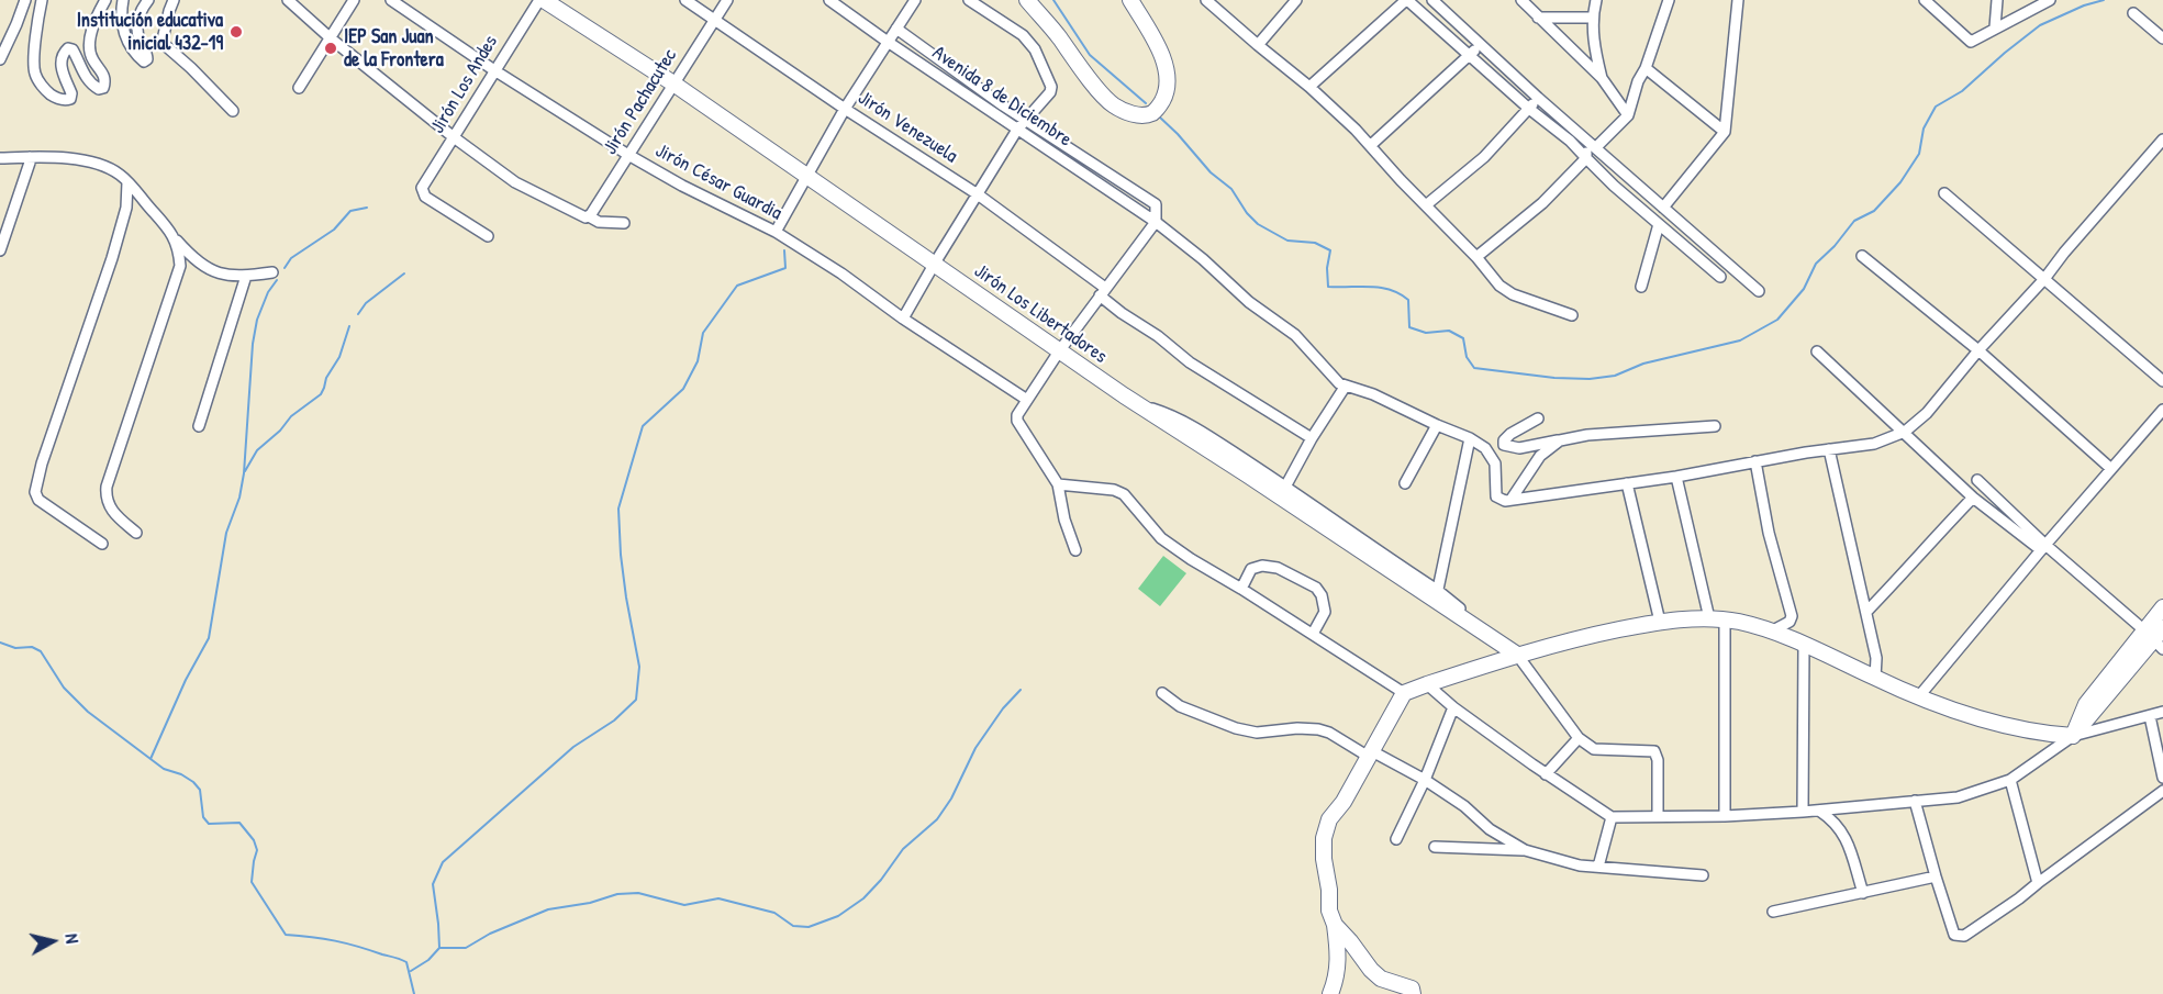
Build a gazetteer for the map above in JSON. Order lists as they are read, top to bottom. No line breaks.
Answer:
{"streets":{"street":["Jirón Los Andes","Avenida 8 de Diciembre","Jirón Pachacutec","Jirón Venezuela","Jirón César Guardia","Jirón Los Libertadores"]},"crossings":[["Jirón Los Andes","Jirón César Guardia"],["Jirón Los Andes","Jirón Los Libertadores"],["Jirón Pachacutec","Jirón Venezuela"],["Jirón Pachacutec","Jirón César Guardia"],["Jirón Pachacutec","Jirón Los Libertadores"]],"places":["Institución educativa inicial 432-19","IEP San Juan de la Frontera"],"north":"right"}
